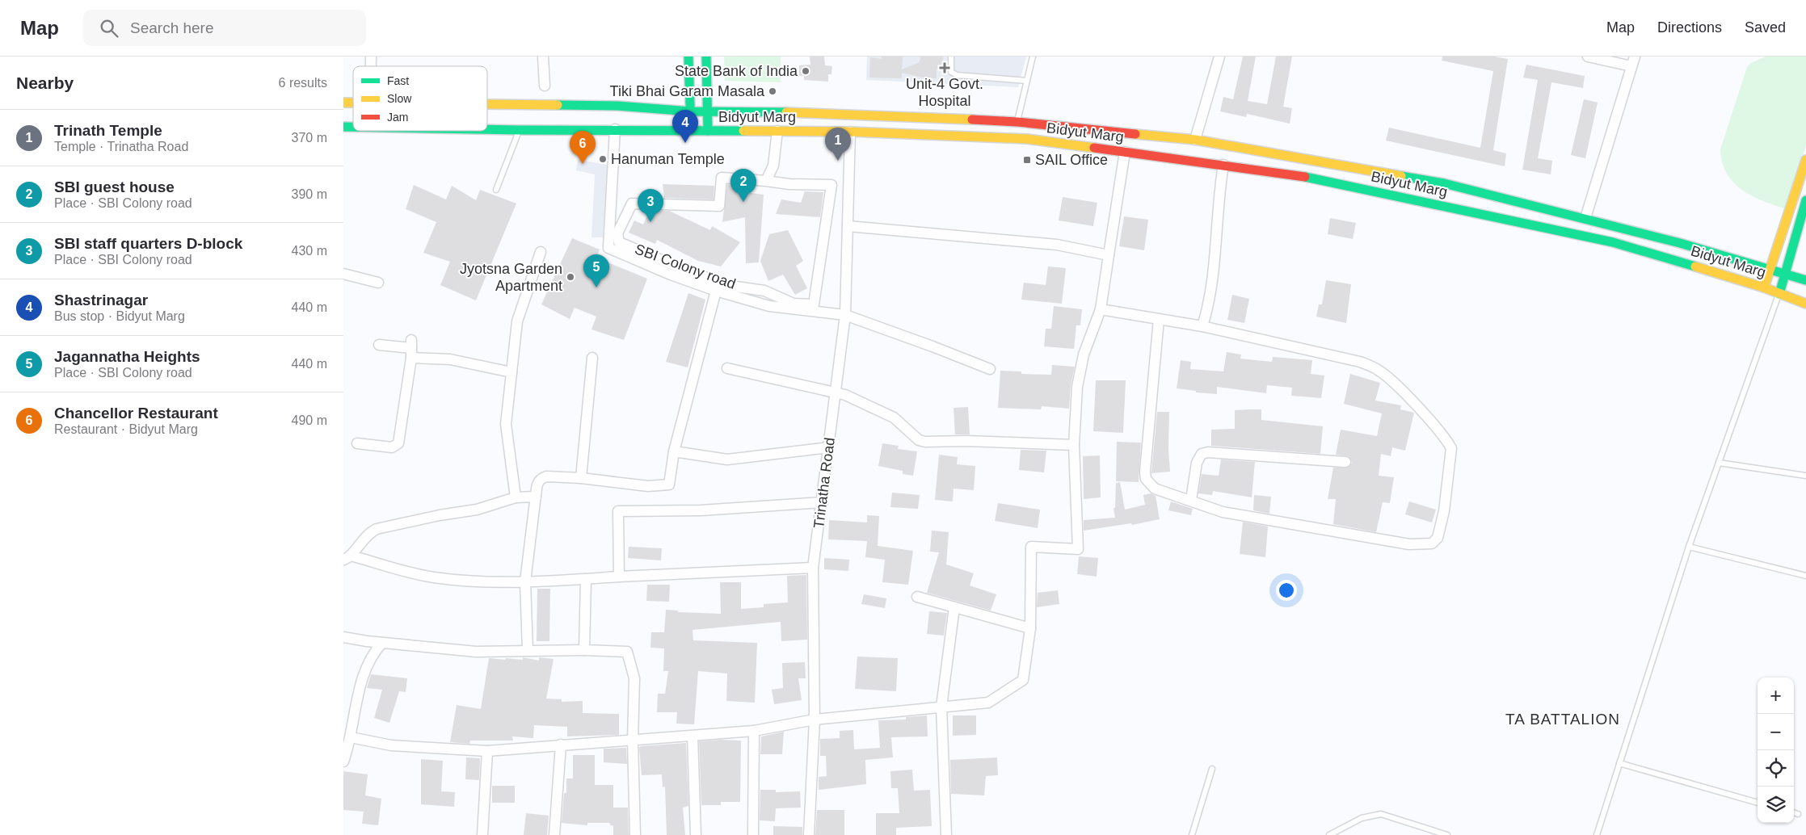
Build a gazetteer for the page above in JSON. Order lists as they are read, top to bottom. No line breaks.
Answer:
{"streets":{"main road":["Bidyut Marg"],"street":["SBI Colony road","Trinatha Road"]},"crossings":[["Bidyut Marg","Trinatha Road"]],"districts":["TA BATTALION"],"places":{"health":["Unit-4 Govt. Hospital"],"other":["State Bank of India","Tiki Bhai Garam Masala","Hanuman Temple","Jyotsna Garden Apartment"],"transit":["SAIL Office"]},"legend":["Fast","Slow","Jam"],"page":{"header":"Map","search":"Search here","nav":["Map","Directions","Saved"],"heading":["Nearby","6 results"],"list":[{"mark":"1","name":"Trinath Temple","note":"Temple · Trinatha Road","value":"370 m"},{"mark":"2","name":"SBI guest house","note":"Place · SBI Colony road","value":"390 m"},{"mark":"3","name":"SBI staff quarters D-block","note":"Place · SBI Colony road","value":"430 m"},{"mark":"4","name":"Shastrinagar","note":"Bus stop · Bidyut Marg","value":"440 m"},{"mark":"5","name":"Jagannatha Heights","note":"Place · SBI Colony road","value":"440 m"},{"mark":"6","name":"Chancellor Restaurant","note":"Restaurant · Bidyut Marg","value":"490 m"}],"pins":["4","1","6","2","3","5"],"map_buttons":["+","−"]}}
